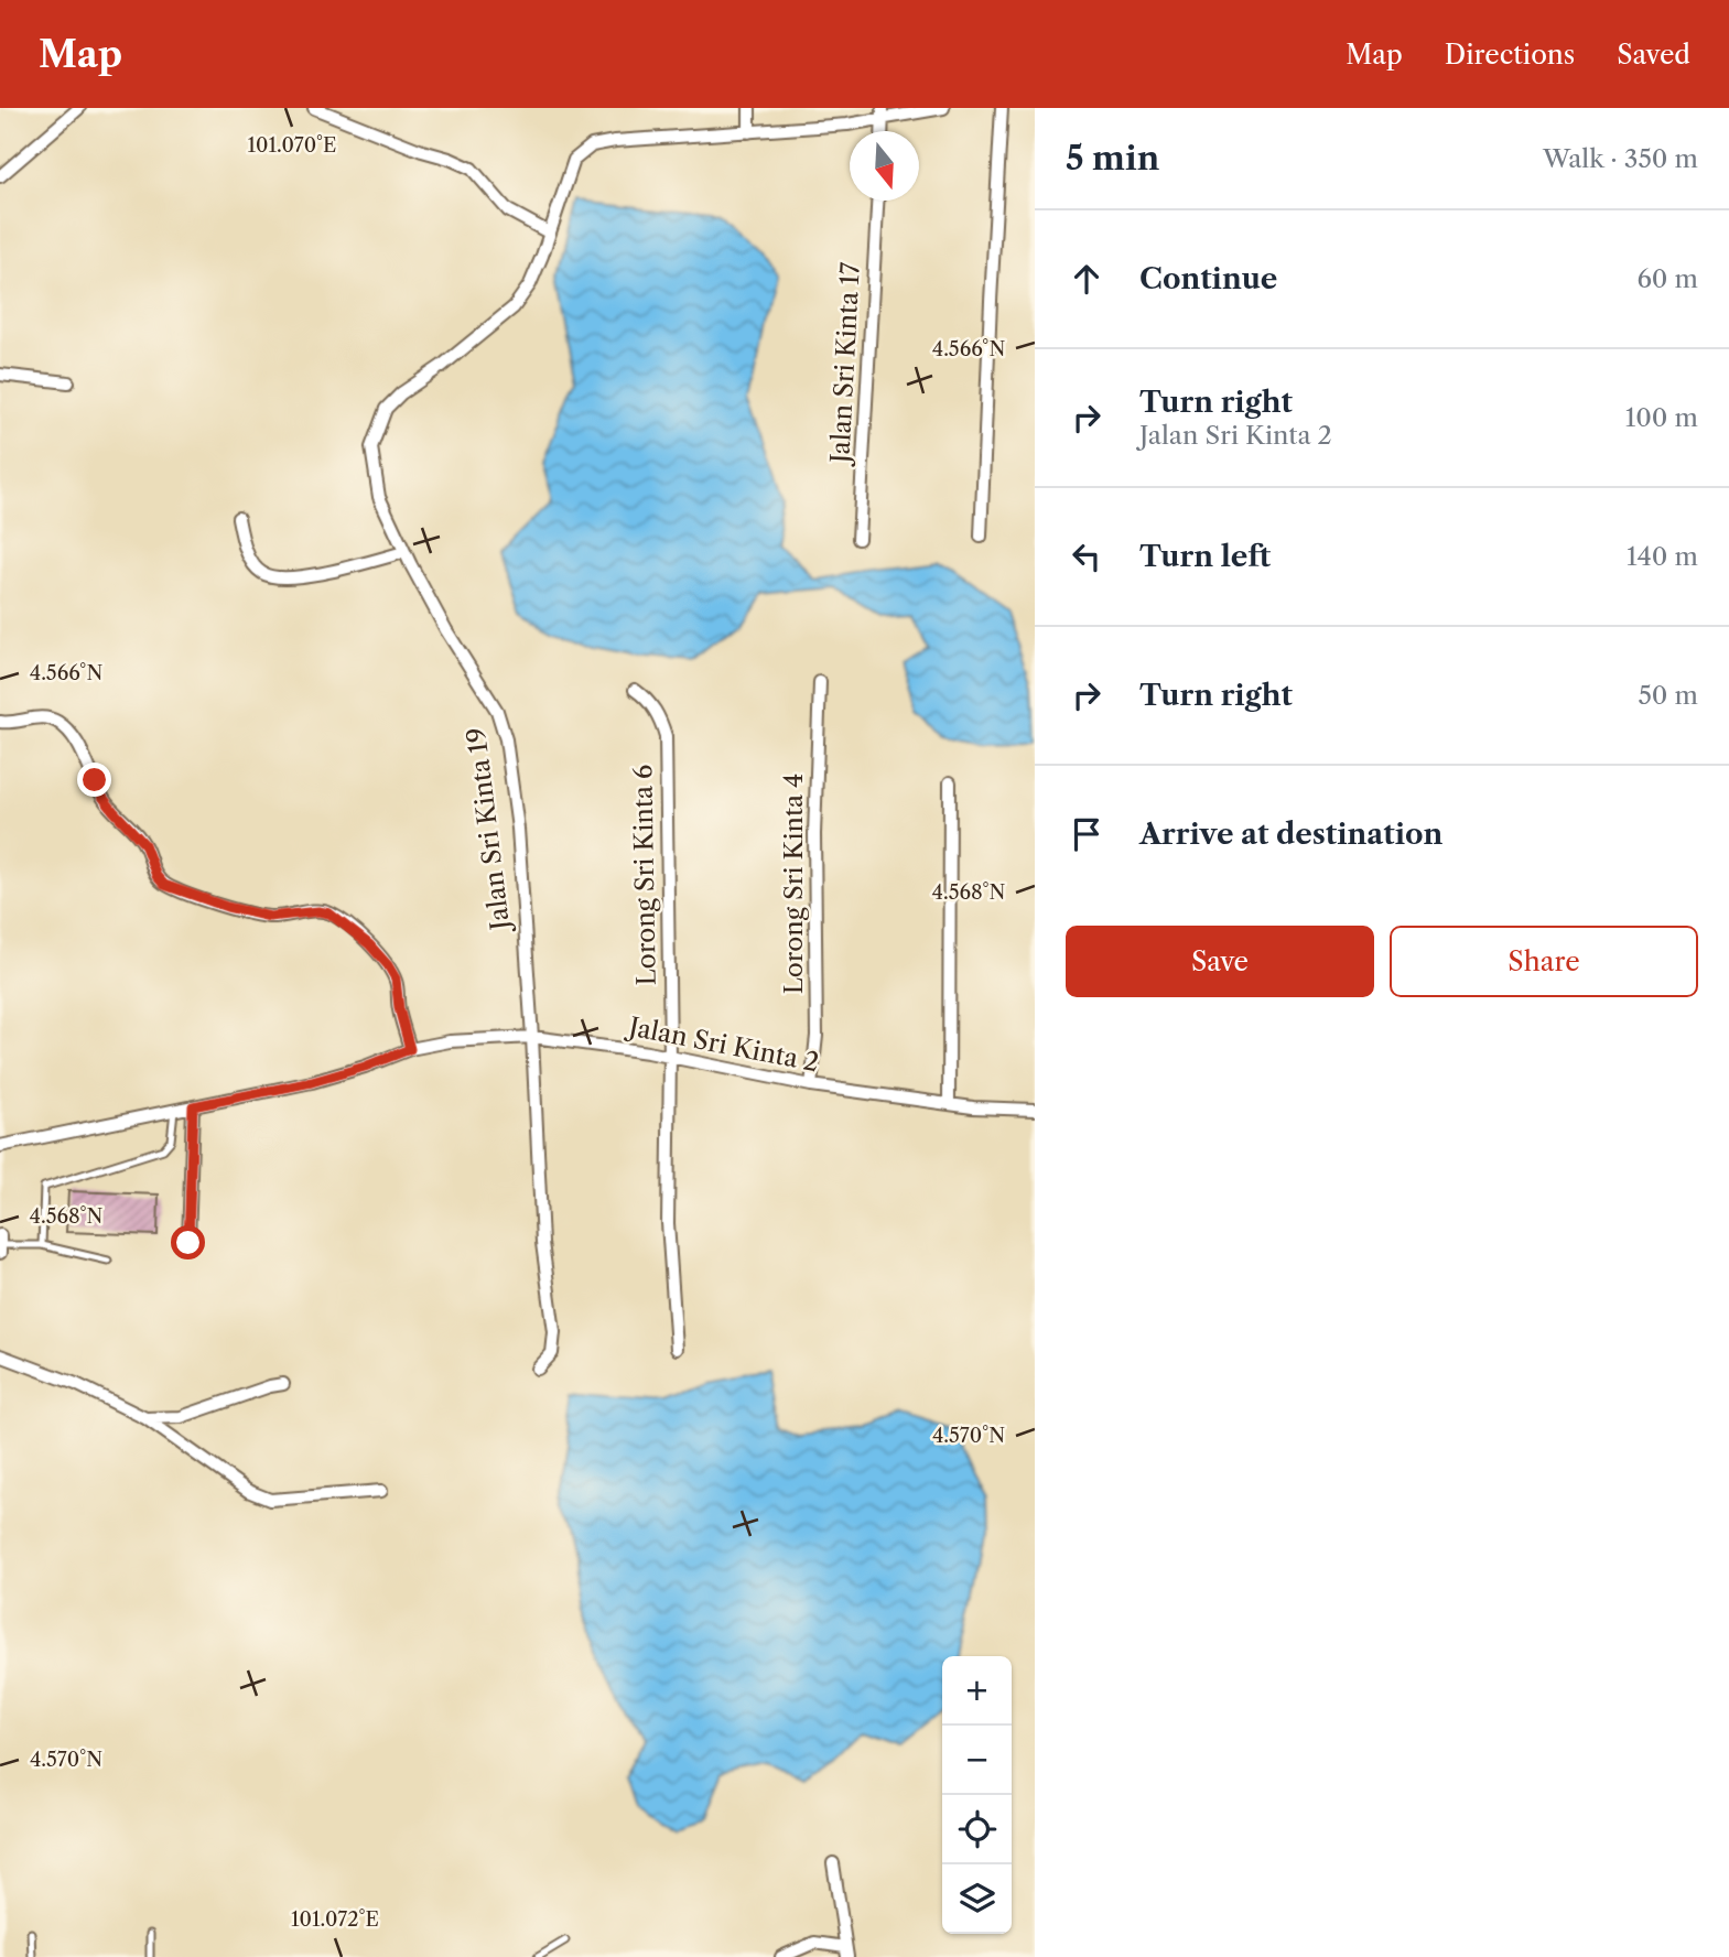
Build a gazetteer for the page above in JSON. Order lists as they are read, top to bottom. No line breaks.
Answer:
{"streets":{"street":["Jalan Sri Kinta 17","Jalan Sri Kinta 19","Lorong Sri Kinta 6","Lorong Sri Kinta 4","Jalan Sri Kinta 2"]},"crossings":[["Jalan Sri Kinta 19","Jalan Sri Kinta 2"],["Lorong Sri Kinta 6","Jalan Sri Kinta 2"],["Lorong Sri Kinta 4","Jalan Sri Kinta 2"]],"north":"bottom","page":{"header":"Map","nav":["Map","Directions","Saved"],"heading":["5 min","Walk · 350 m"],"list":[["Continue","60 m"],["Turn right","Jalan Sri Kinta 2","100 m"],["Turn left","140 m"],["Turn right","50 m"],"Arrive at destination"],"buttons":["Save","Share"],"map_buttons":["+","−"]},"coordinates":["101.070°E","4.566°N","4.568°N","4.570°N","101.072°E"]}
